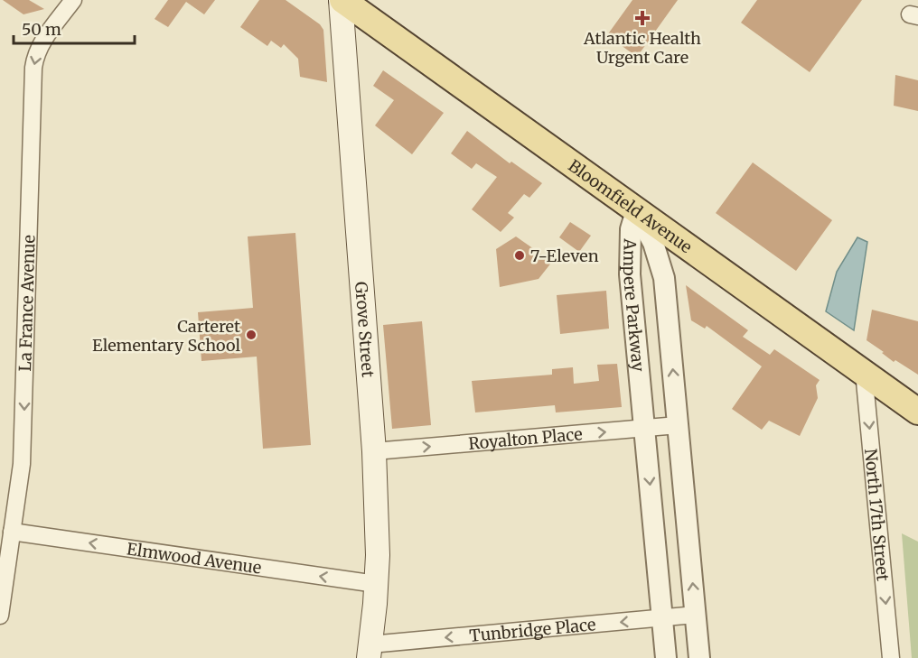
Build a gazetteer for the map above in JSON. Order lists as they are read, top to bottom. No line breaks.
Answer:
{"streets":{"main road":["Bloomfield Avenue","Grove Street"],"street":["La France Avenue","Ampere Parkway","Royalton Place","North 17th Street","Elmwood Avenue","Tunbridge Place"]},"crossings":[["Bloomfield Avenue","Ampere Parkway"],["Bloomfield Avenue","Grove Street"],["Bloomfield Avenue","North 17th Street"],["La France Avenue","Elmwood Avenue"],["Ampere Parkway","Royalton Place"],["Ampere Parkway","Tunbridge Place"],["Grove Street","Royalton Place"],["Grove Street","Elmwood Avenue"],["Grove Street","Tunbridge Place"]],"one_way":["La France Avenue","Royalton Place","North 17th Street","Elmwood Avenue","Tunbridge Place"],"places":{"health":["Atlantic Health Urgent Care"],"other":["7-Eleven","Carteret Elementary School"]},"scale_bar":"50 m"}
